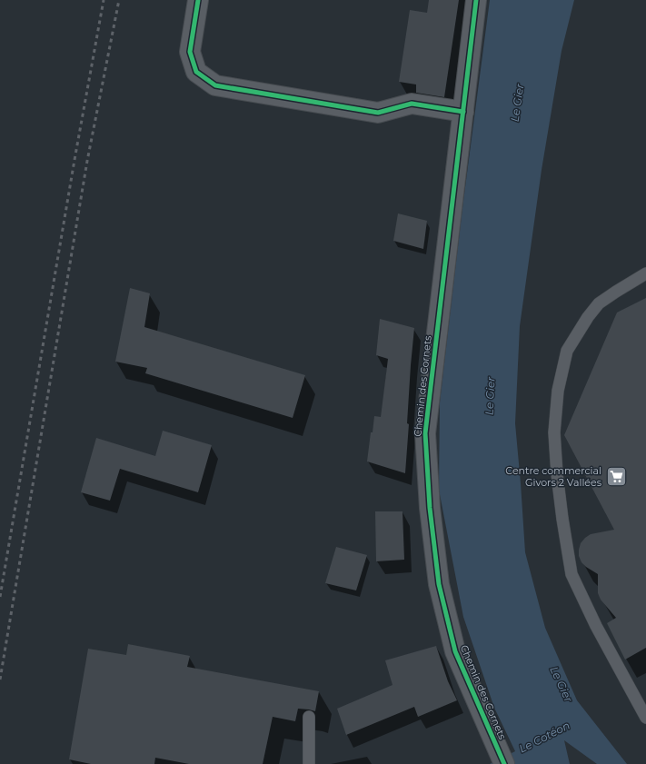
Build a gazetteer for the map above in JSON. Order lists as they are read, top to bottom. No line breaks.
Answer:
{"streets":{"street":["Chemin des Cornets"]},"water":["Le Gier","Le Cotéon"],"places":{"supermarket":["Centre commercial Givors 2 Vallées"]}}
